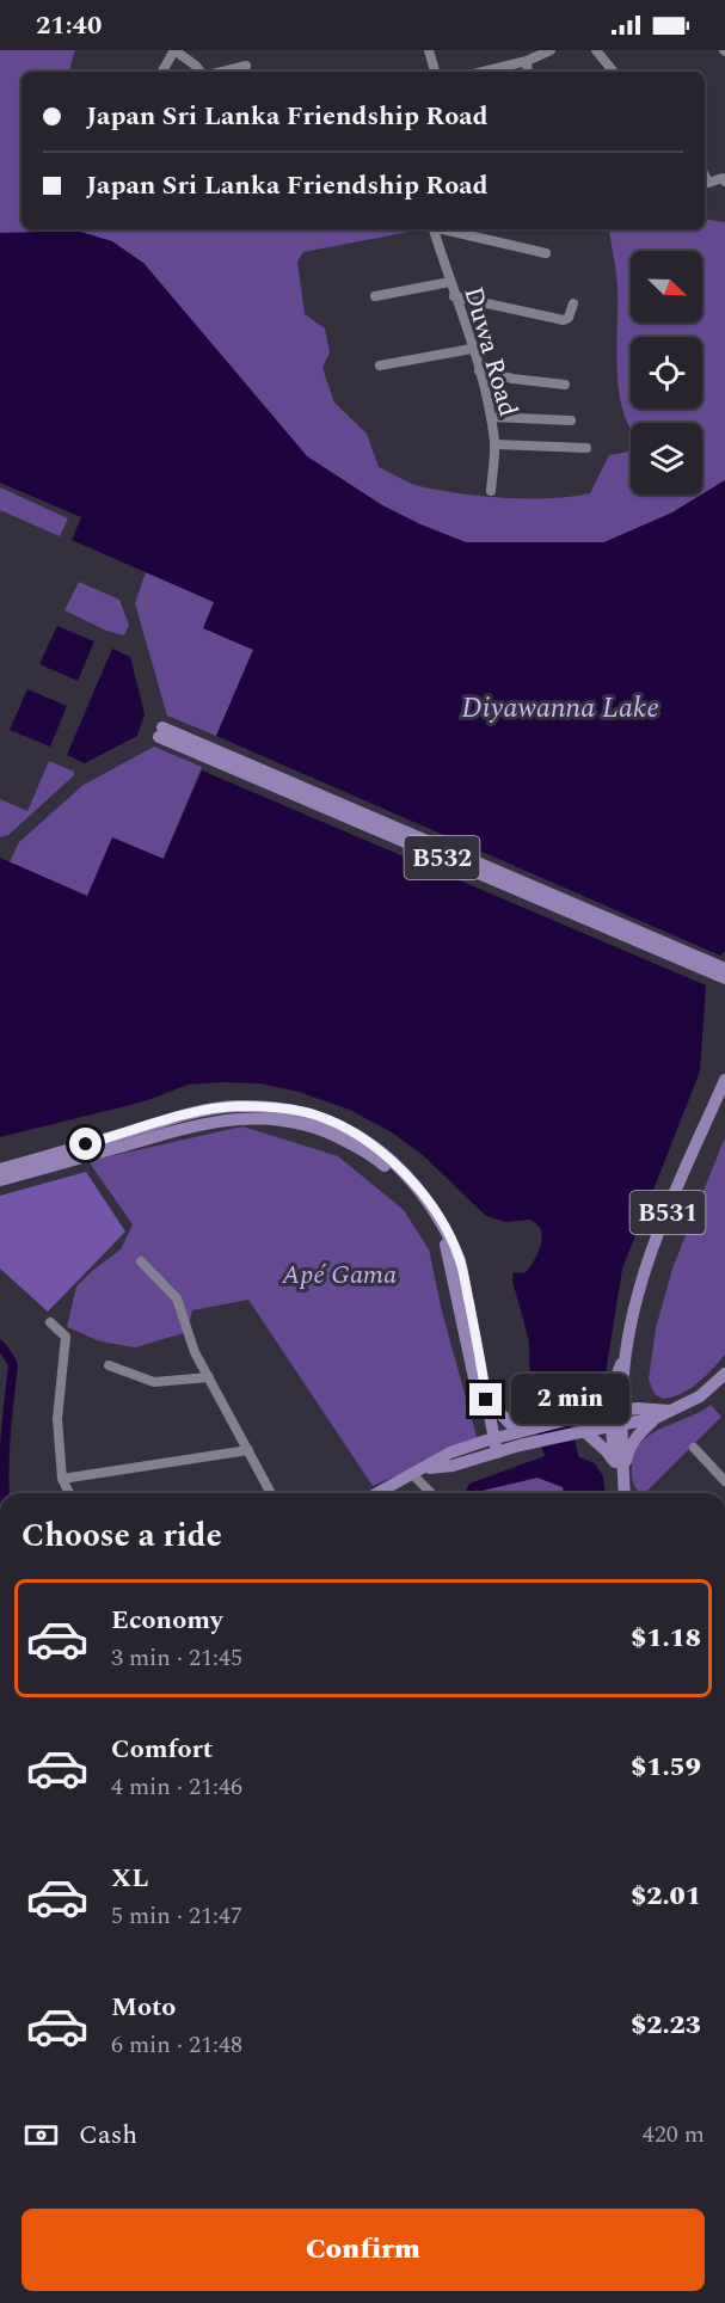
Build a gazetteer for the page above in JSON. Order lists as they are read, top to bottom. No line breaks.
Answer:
{"streets":{"main road":["B532","B531"],"street":["Duwa Road"]},"water":["Diyawanna Lake"],"parks":["Apé Gama"],"north":"bottom right","page":{"status":"21:40","banner":["Japan Sri Lanka Friendship Road","Japan Sri Lanka Friendship Road"],"bubble":"2 min","heading":"Choose a ride","list":[{"name":"Economy","note":"3 min · 21:45","value":"$1.18"},{"name":"Comfort","note":"4 min · 21:46","value":"$1.59"},{"name":"XL","note":"5 min · 21:47","value":"$2.01"},{"name":"Moto","note":"6 min · 21:48","value":"$2.23"}],"pay":["Cash","420 m"],"buttons":"Confirm"}}
